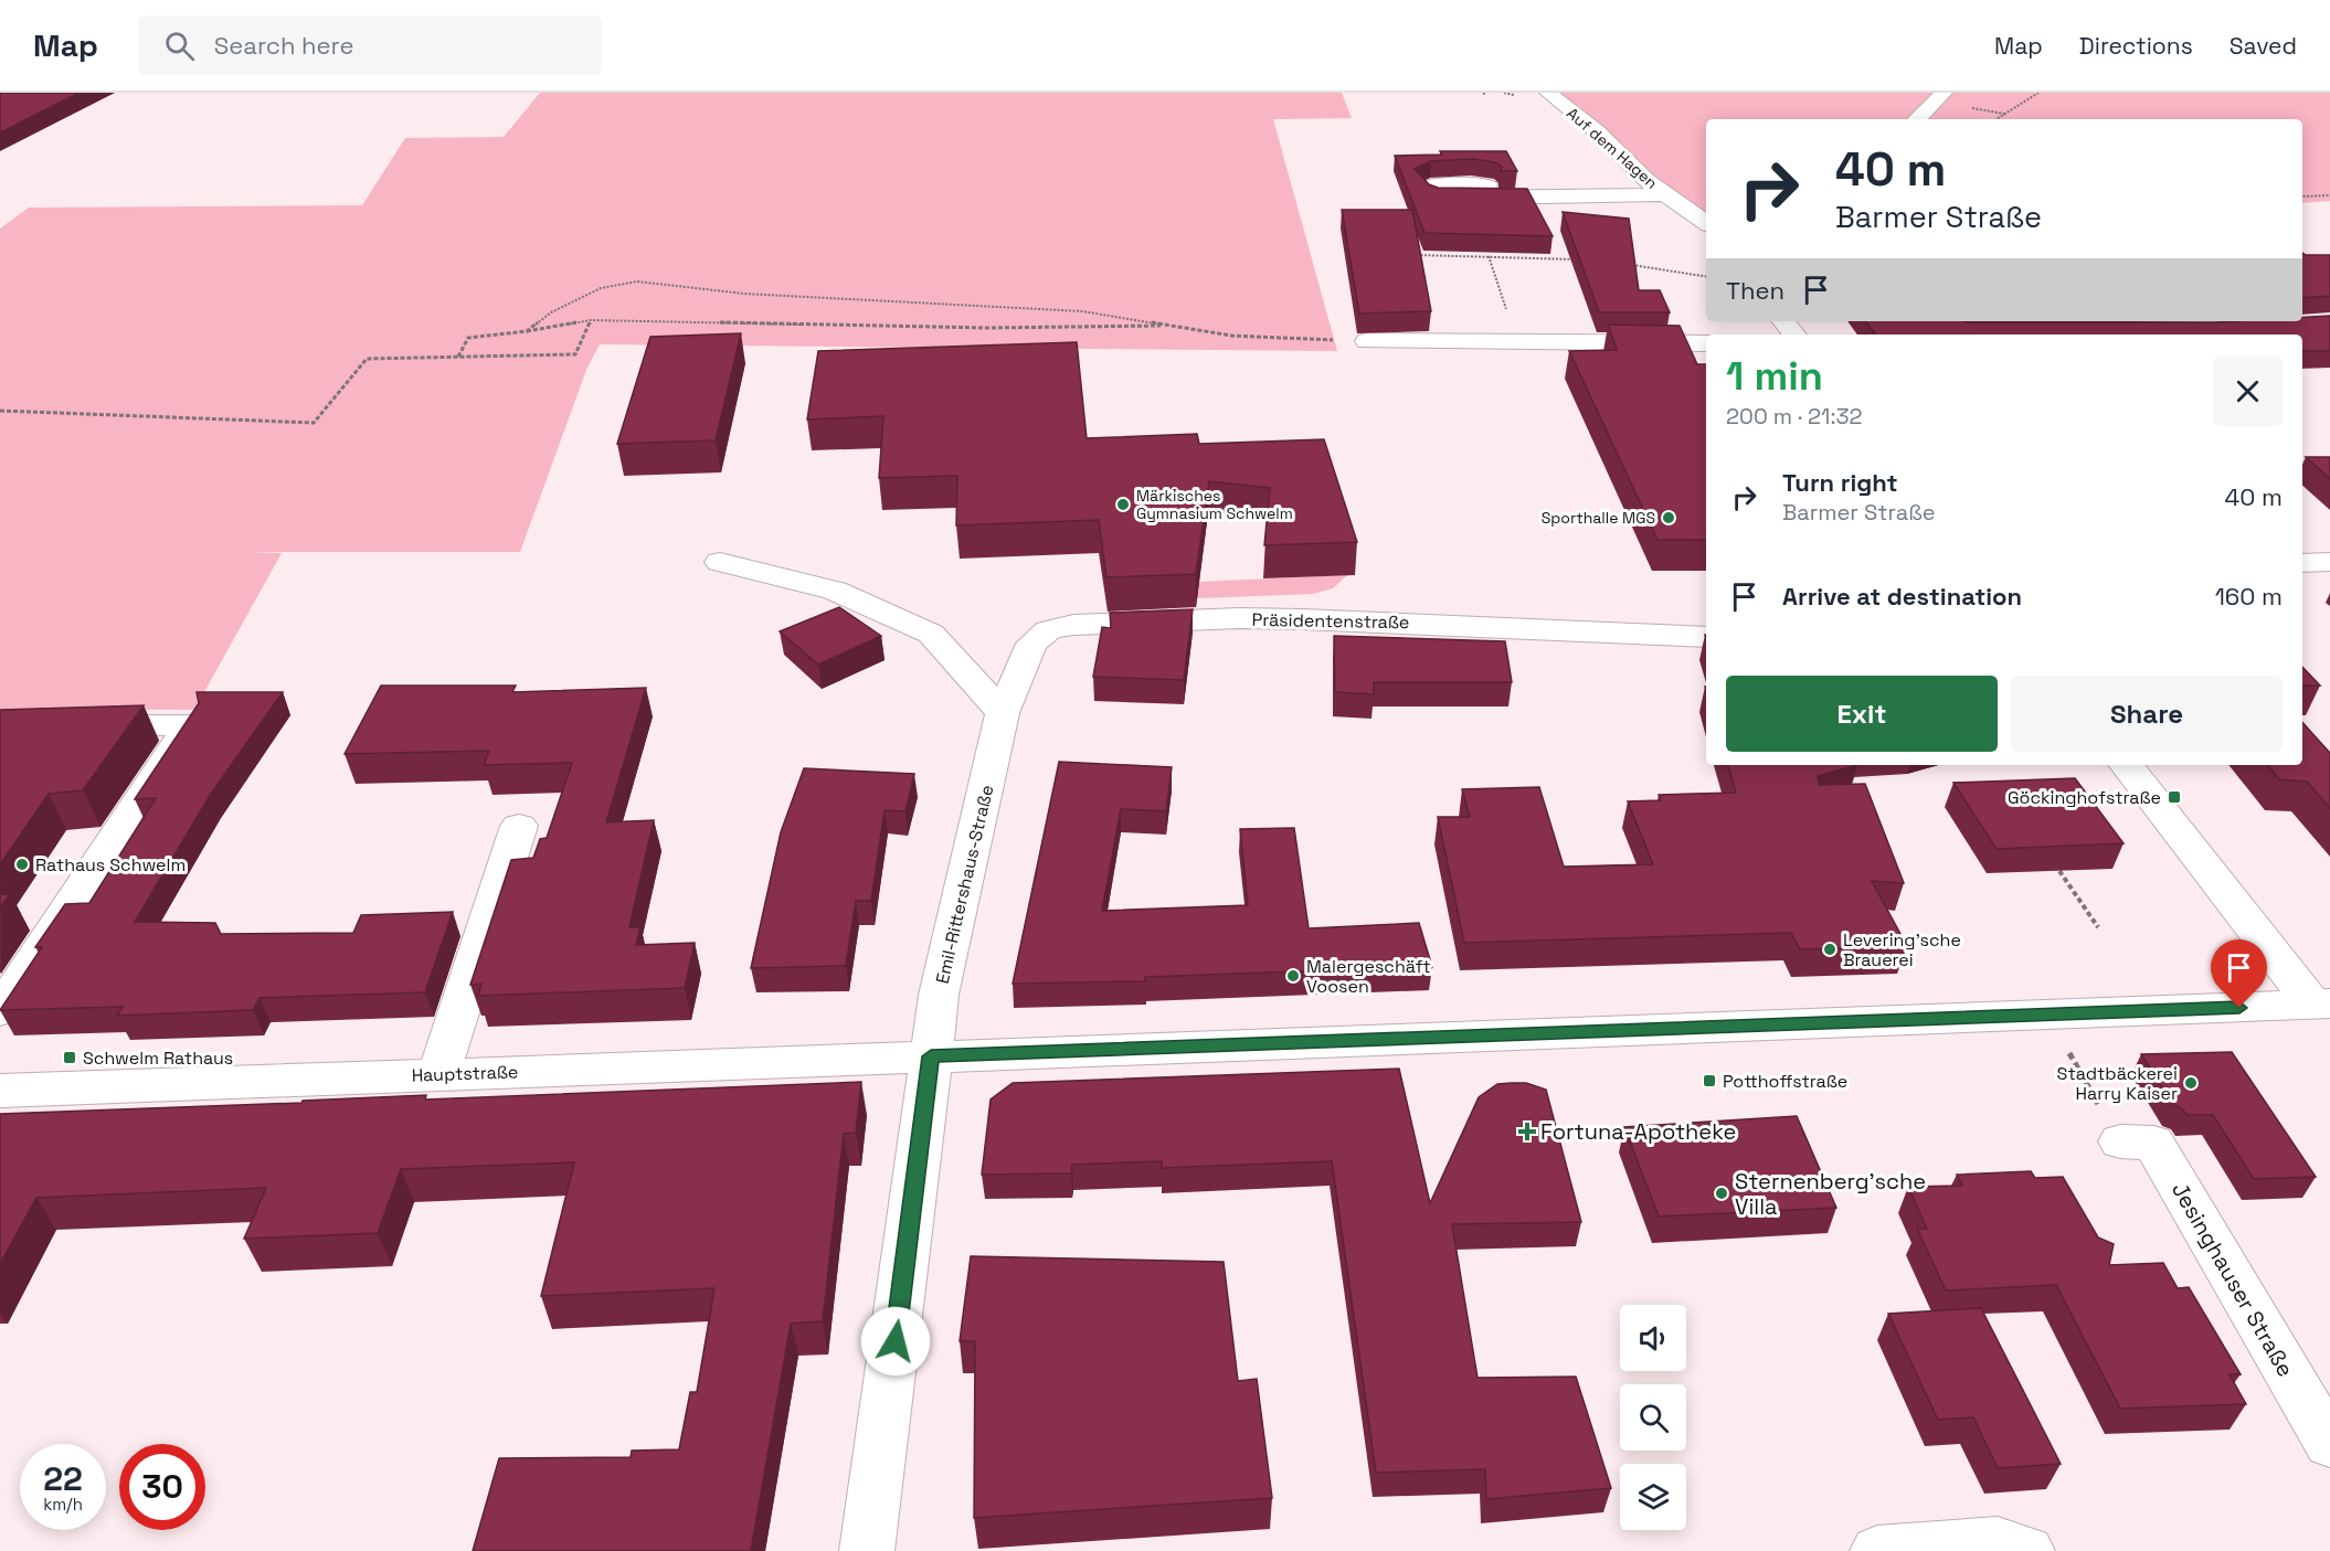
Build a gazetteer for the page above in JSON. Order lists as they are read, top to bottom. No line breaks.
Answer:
{"streets":{"street":["Auf dem Hagen","Präsidentenstraße","Emil-Rittershaus-Straße","Hauptstraße","Jesinghauser Straße"]},"crossings":[["Präsidentenstraße","Emil-Rittershaus-Straße"],["Emil-Rittershaus-Straße","Hauptstraße"]],"places":{"other":["Märkisches Gymnasium Schwelm","Sporthalle MGS","Rathaus Schwelm","Levering’sche Brauerei","Malergeschäft Voosen","Stadtbäckerei Harry Kaiser","Sternenberg’sche Villa"],"transit":["Göckinghofstraße","Schwelm Rathaus","Potthoffstraße"],"health":["Fortuna-Apotheke"]},"page":{"header":"Map","search":"Search here","nav":["Map","Directions","Saved"],"turn":["40 m","Barmer Straße"],"then":"Then","heading":["1 min","200 m · 21:32"],"list":[{"name":"Turn right","note":"Barmer Straße","value":"40 m"},{"name":"Arrive at destination","value":"160 m"}],"buttons":["Exit","Share"],"speed":"22 km/h","limit":"30"}}
